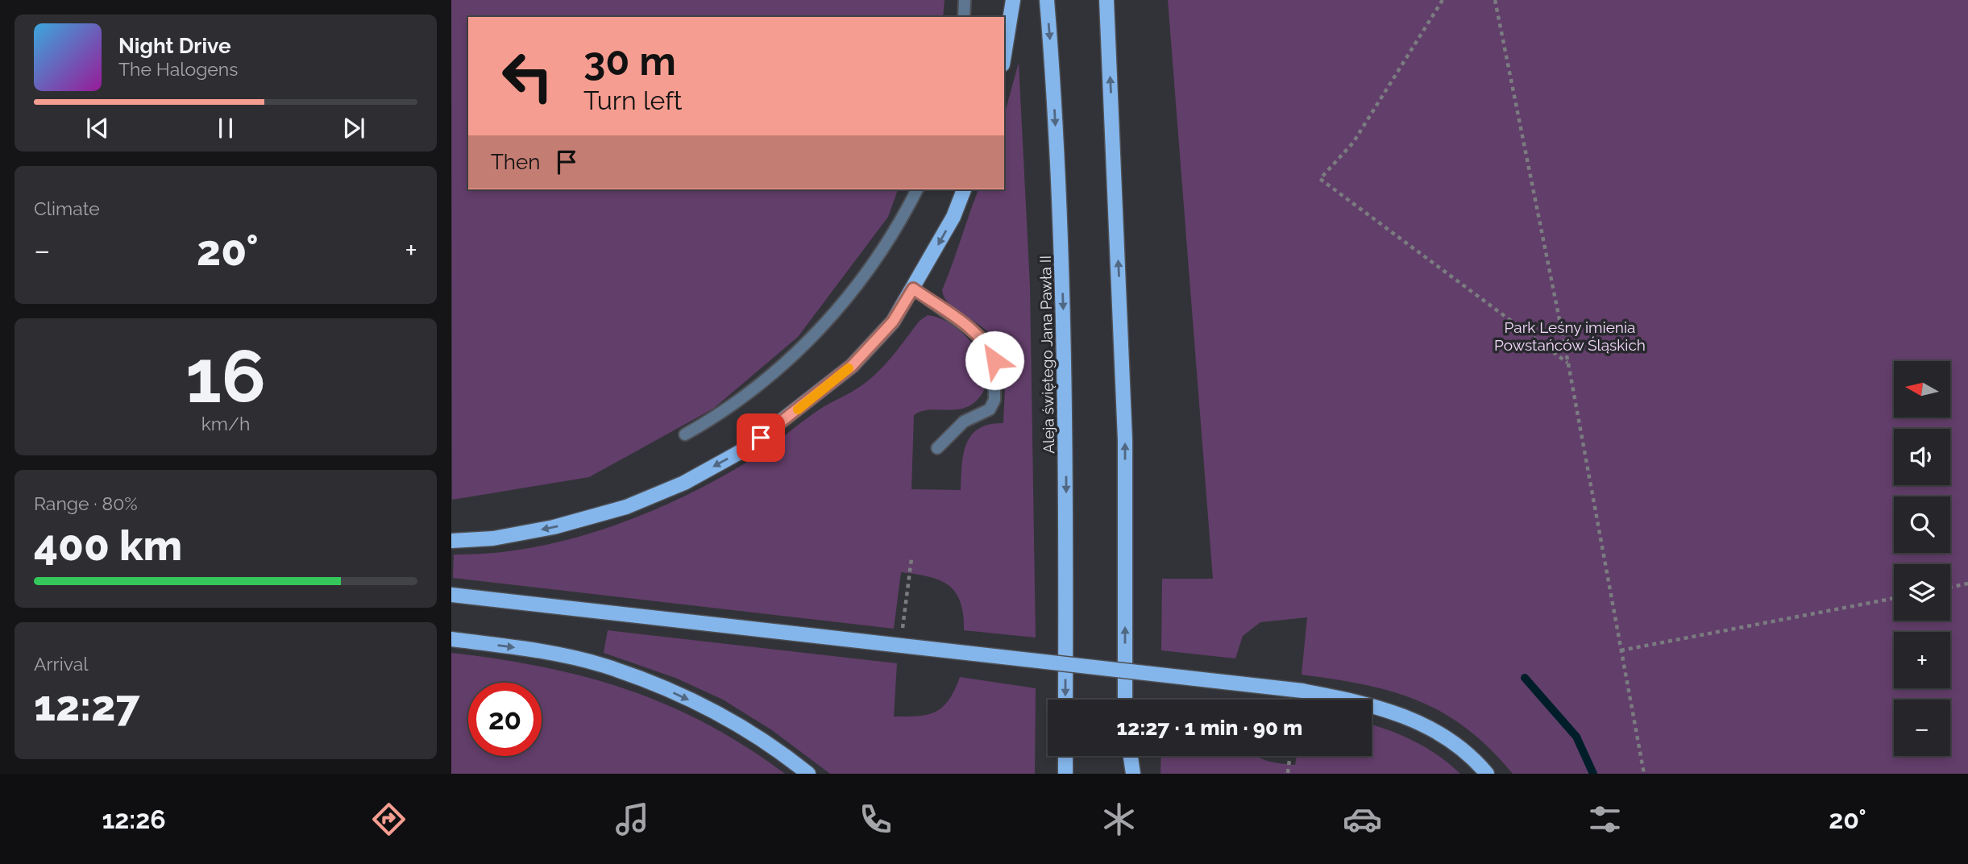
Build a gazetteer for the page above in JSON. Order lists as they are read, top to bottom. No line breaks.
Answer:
{"streets":{"main road":["Aleja świętego Jana Pawła II"]},"parks":["Park Leśny imienia Powstańców Śląskich"],"north":"left","page":{"turn":["30 m","Turn left"],"song":["Night Drive","The Halogens"],"then":"Then","tile":["Climate",["16","km/h"],["Range · 80%","400 km"],["Arrival","12:27"]],"heat":["−","20°","+"],"map_buttons":["+","−"],"limit":"20","trip":"12:27 · 1 min · 90 m","tabs":["12:26","20°"]}}
